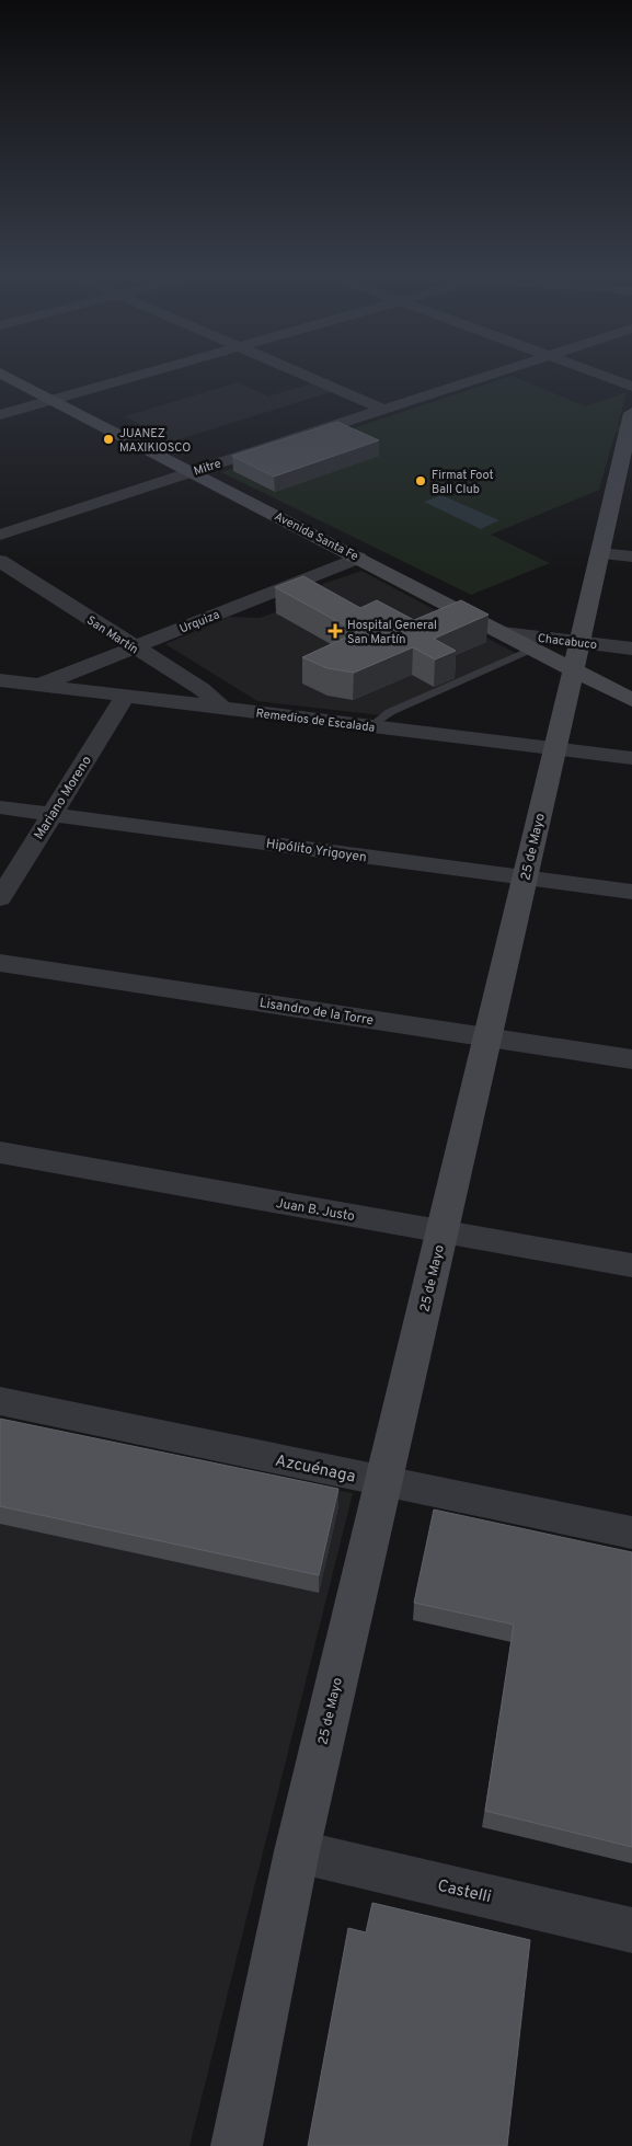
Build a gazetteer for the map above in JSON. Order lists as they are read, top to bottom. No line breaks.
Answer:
{"streets":{"street":["Mitre","Avenida Santa Fe","Urquiza","San Martín","Chacabuco","Remedios de Escalada","Mariano Moreno","25 de Mayo","Hipólito Yrigoyen","Lisandro de la Torre","Juan B. Justo","Azcuénaga","Castelli"]},"crossings":[["Mitre","Avenida Santa Fe"],["Avenida Santa Fe","Urquiza"],["Avenida Santa Fe","Chacabuco"],["Avenida Santa Fe","25 de Mayo"],["Urquiza","San Martín"],["Urquiza","Remedios de Escalada"],["San Martín","Remedios de Escalada"],["Chacabuco","25 de Mayo"],["Remedios de Escalada","Mariano Moreno"],["Remedios de Escalada","25 de Mayo"],["Mariano Moreno","Hipólito Yrigoyen"],["25 de Mayo","Hipólito Yrigoyen"],["25 de Mayo","Lisandro de la Torre"],["25 de Mayo","Juan B. Justo"],["25 de Mayo","Azcuénaga"],["25 de Mayo","Castelli"]],"places":{"other":["JUANEZ MAXIKIOSCO","Firmat Foot Ball Club"],"health":["Hospital General San Martín"]}}
